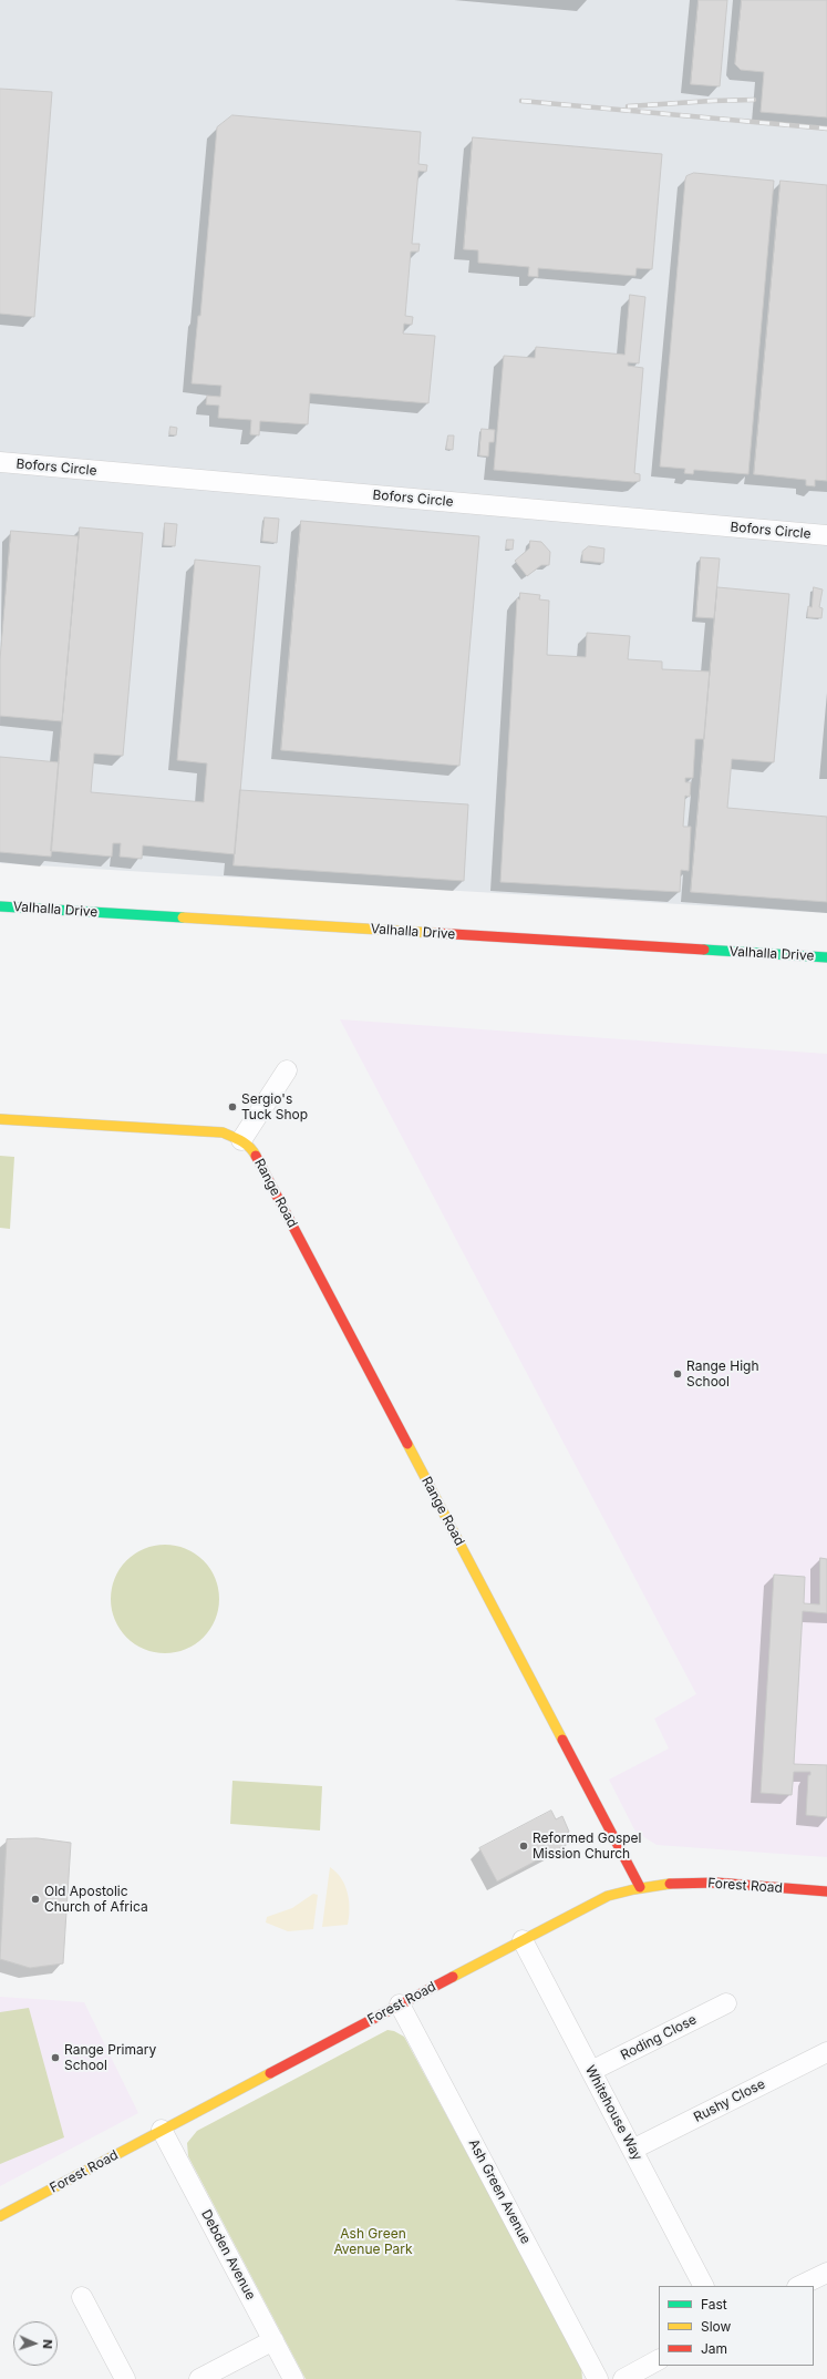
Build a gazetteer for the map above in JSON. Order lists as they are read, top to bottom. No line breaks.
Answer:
{"streets":{"street":["Bofors Circle","Valhalla Drive","Range Road","Forest Road","Roding Close","Rushy Close","Whitehouse Way","Ash Green Avenue","Debden Avenue"]},"crossings":[["Range Road","Forest Road"],["Forest Road","Whitehouse Way"],["Forest Road","Ash Green Avenue"],["Forest Road","Debden Avenue"],["Roding Close","Whitehouse Way"],["Rushy Close","Whitehouse Way"]],"parks":["Ash Green Avenue Park"],"places":["Sergio's Tuck Shop","Range High School","Reformed Gospel Mission Church","Old Apostolic Church of Africa","Range Primary School"],"legend":["Fast","Slow","Jam"],"north":"right"}
